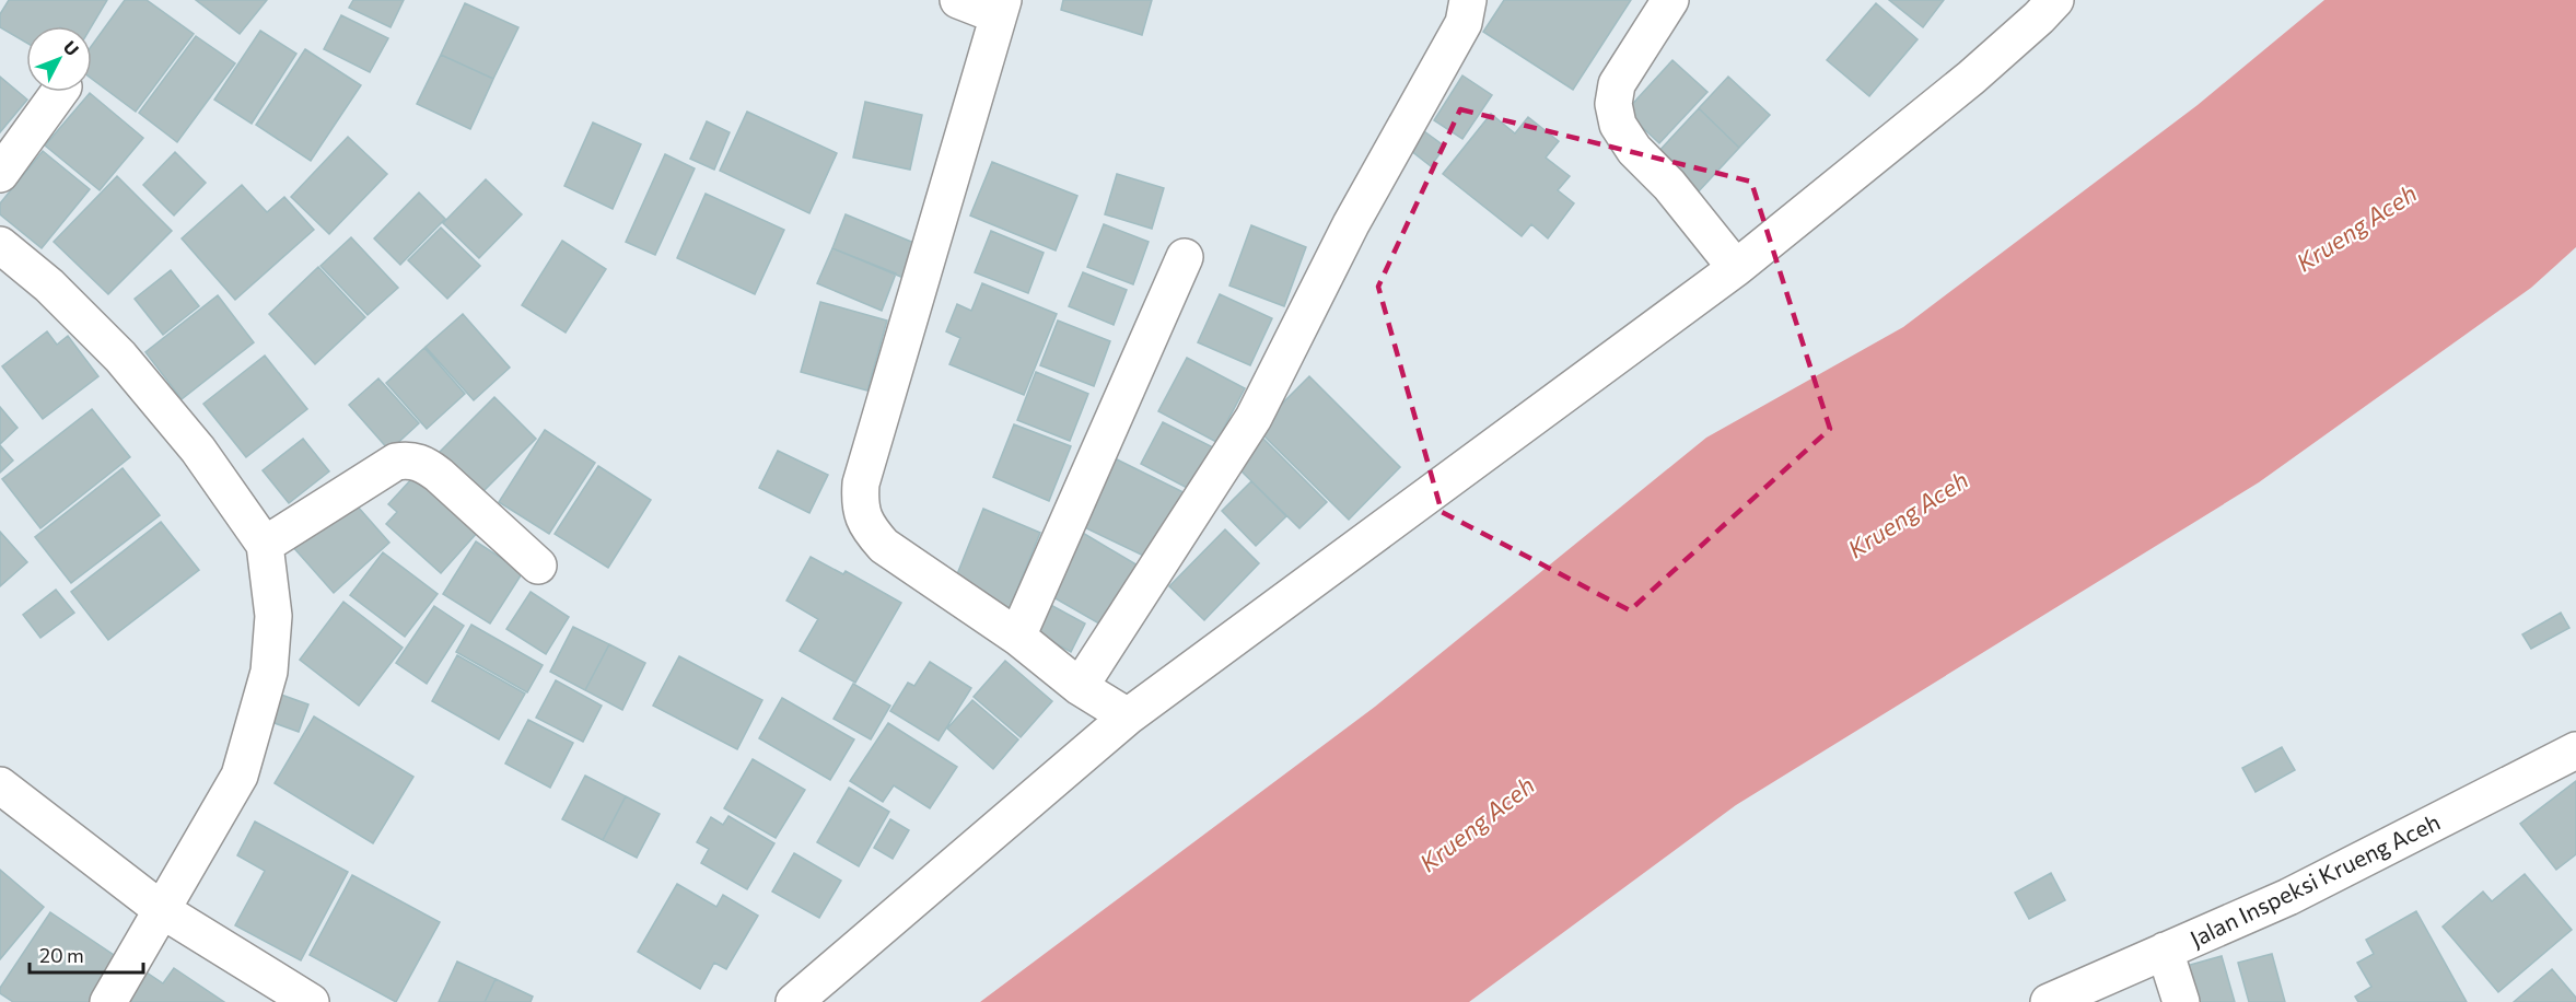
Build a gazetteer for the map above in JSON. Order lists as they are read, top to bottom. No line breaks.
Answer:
{"streets":{"street":["Jalan Inspeksi Krueng Aceh"]},"water":["Krueng Aceh"],"scale_bar":"20 m","north":"top right"}
